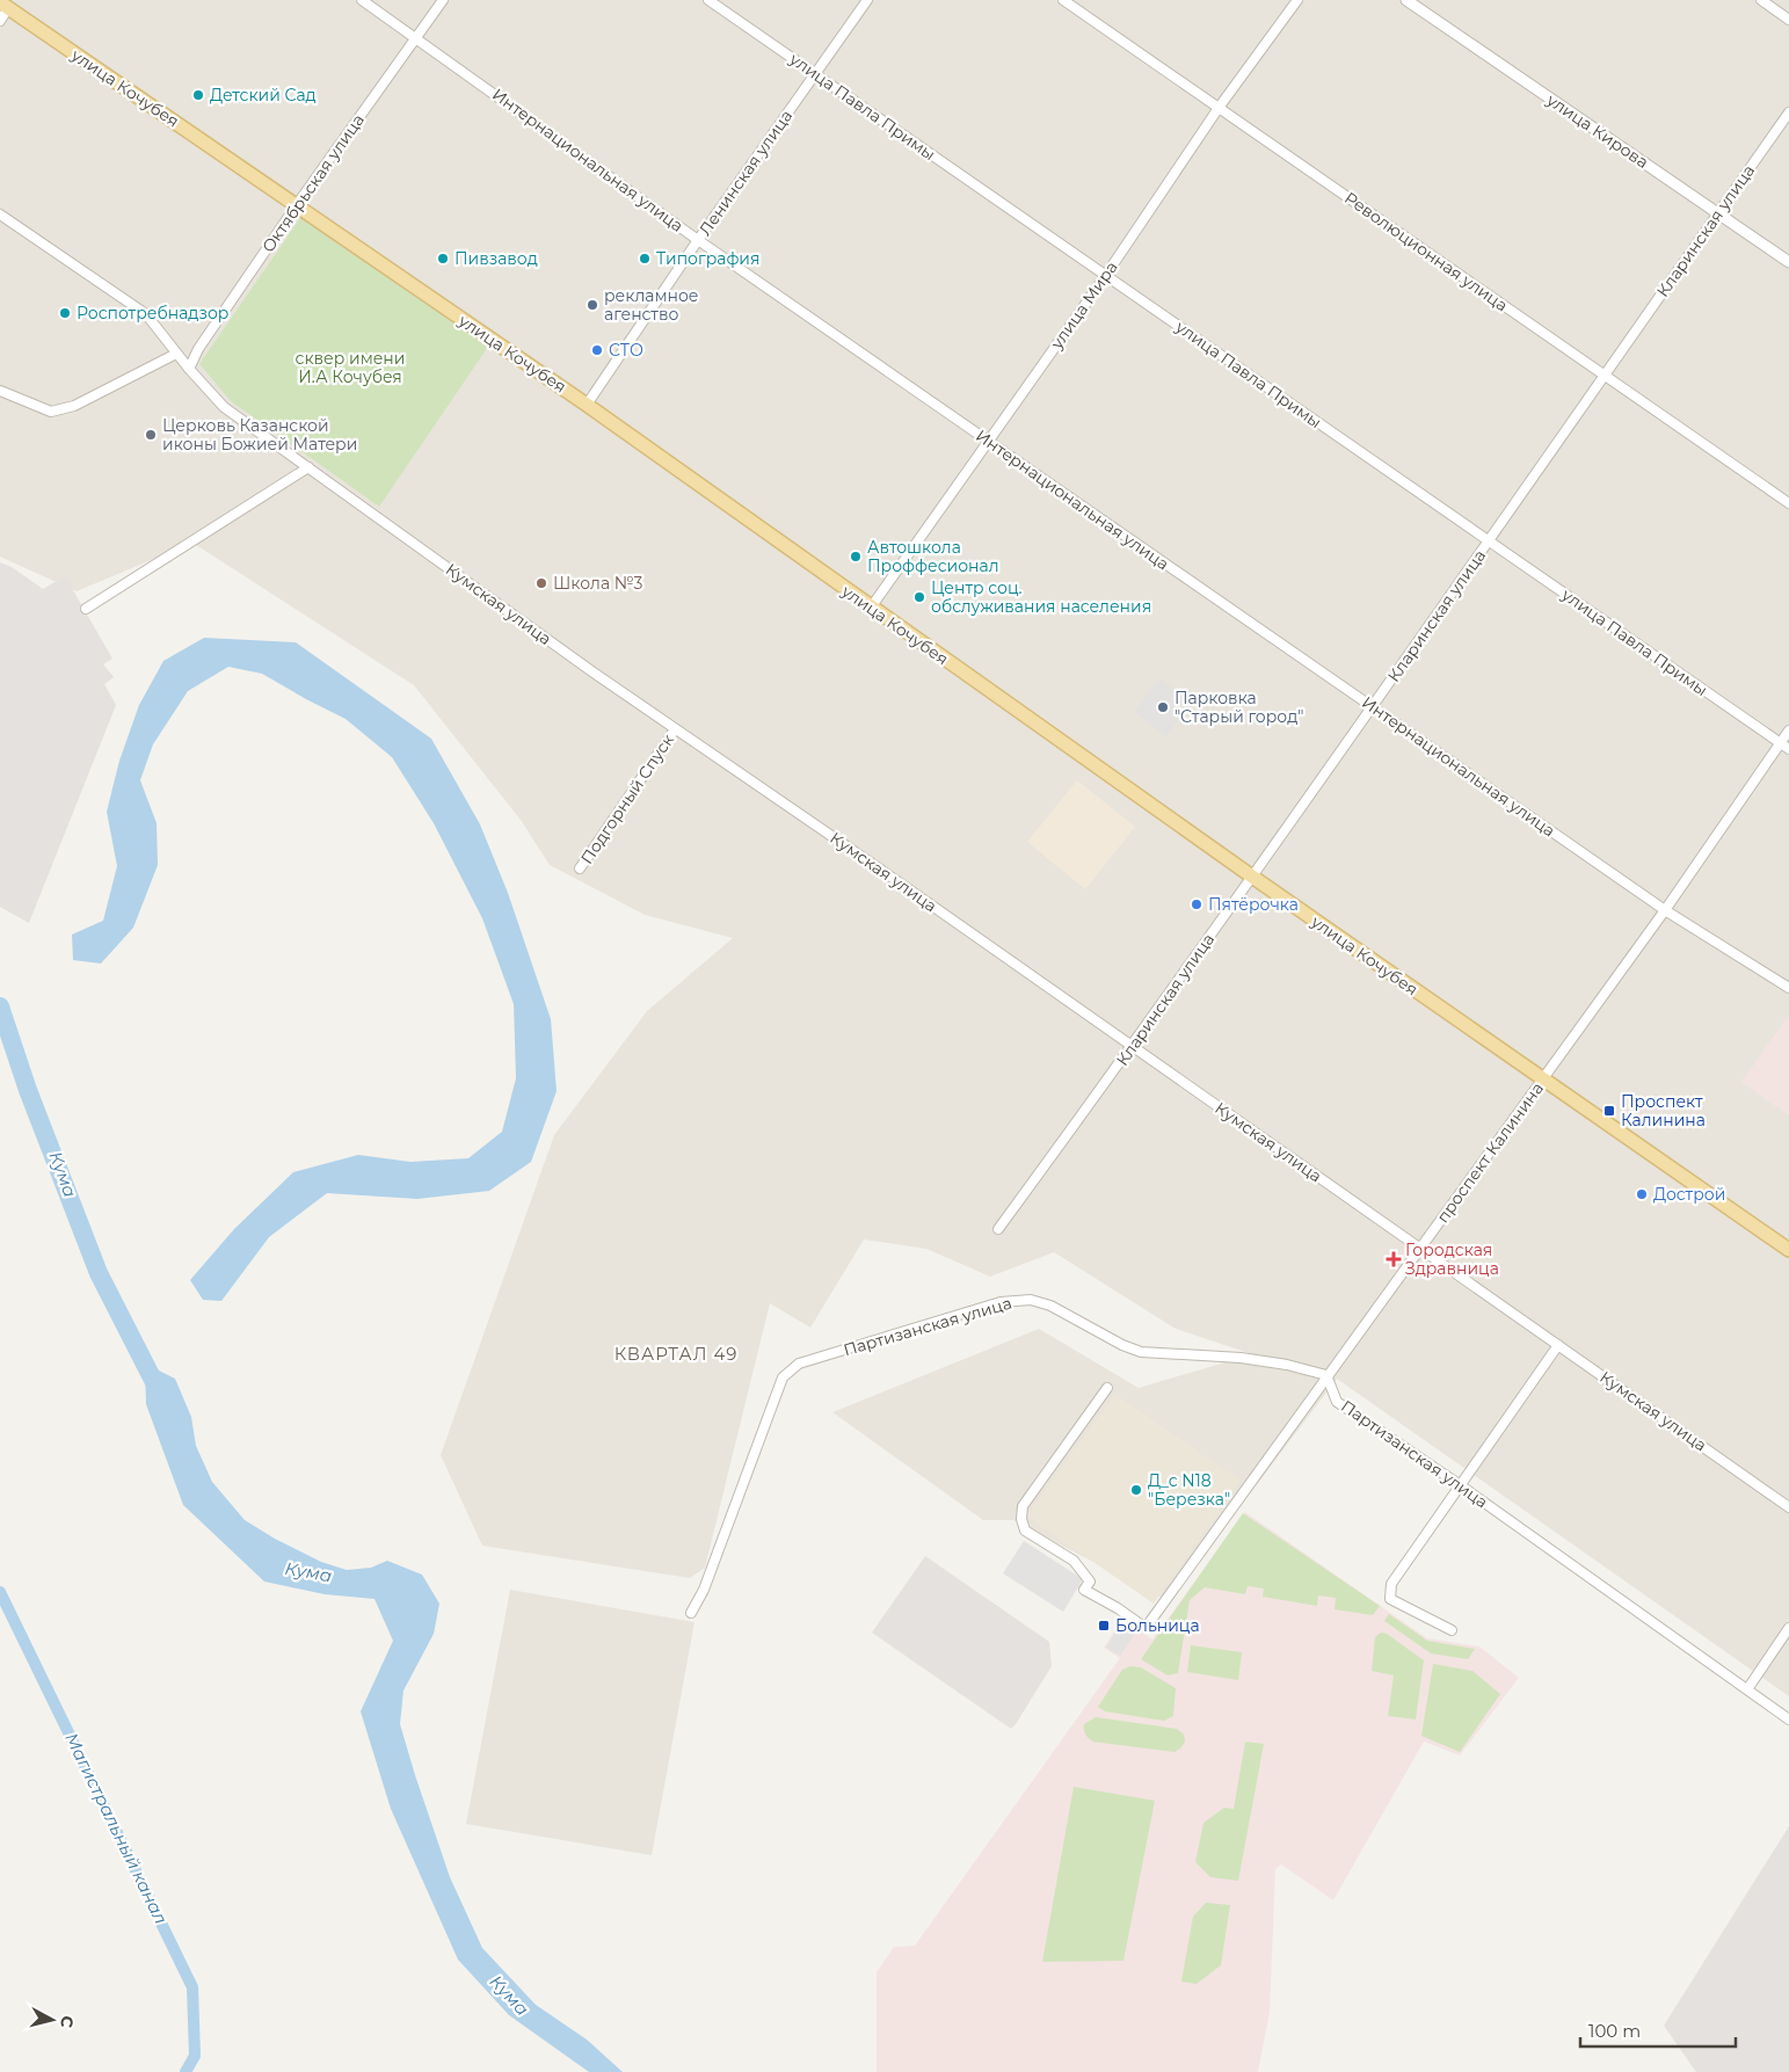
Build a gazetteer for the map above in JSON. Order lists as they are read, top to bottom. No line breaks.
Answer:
{"streets":{"main road":["улица Кочубея"],"street":["улица Павла Примы","улица Кирова","Интернациональная улица","Ленинская улица","Октябрьская улица","Кларинская улица","Революционная улица","улица Мира","Кумская улица","Подгорный Спуск","проспект Калинина","Партизанская улица"]},"crossings":[["улица Кочубея","Ленинская улица"],["улица Кочубея","Октябрьская улица"],["улица Кочубея","Кларинская улица"],["улица Кочубея","улица Мира"],["улица Кочубея","проспект Калинина"],["улица Павла Примы","Ленинская улица"],["улица Павла Примы","Кларинская улица"],["улица Павла Примы","улица Мира"],["улица Павла Примы","проспект Калинина"],["улица Кирова","Кларинская улица"],["Интернациональная улица","Ленинская улица"],["Интернациональная улица","Октябрьская улица"],["Интернациональная улица","Кларинская улица"],["Интернациональная улица","улица Мира"],["Интернациональная улица","проспект Калинина"],["Октябрьская улица","Кумская улица"],["Кларинская улица","Революционная улица"],["Кларинская улица","Кумская улица"],["Революционная улица","улица Мира"],["Кумская улица","Подгорный Спуск"],["Кумская улица","проспект Калинина"],["проспект Калинина","Партизанская улица"]],"districts":["КВАРТАЛ 49"],"water":["Кума","Магистральный канал"],"parks":["сквер имени И.А Кочубея"],"places":{"other":["Детский Сад","Пивзавод","Типография","рекламное агенство","Роспотребнадзор","СТО","Церковь Казанской иконы Божией Матери","Автошкола Проффесионал","Школа №3","Центр соц. обслуживания населения","Парковка \"Старый город\"","Пятёрочка","Дострой","Д_с N18 \"Березка\""],"transit":["Проспект Калинина","Больница"],"health":["Городская Здравница"]},"scale_bar":"100 m","north":"right"}
